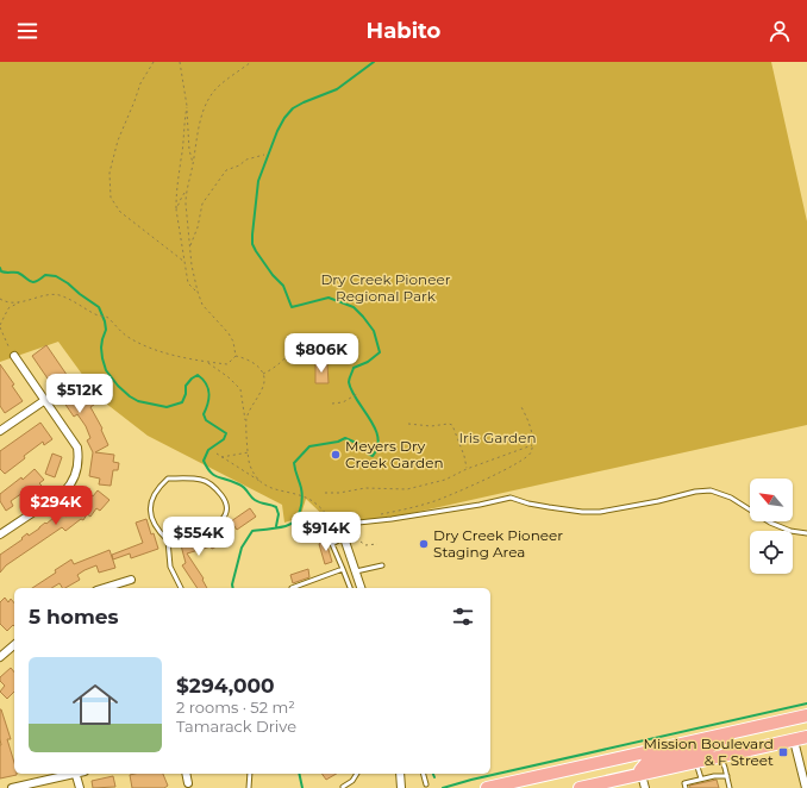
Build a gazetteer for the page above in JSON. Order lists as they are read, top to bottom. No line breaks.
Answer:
{"parks":["Dry Creek Pioneer Regional Park","Iris Garden"],"places":{"other":["Meyers Dry Creek Garden","Dry Creek Pioneer Staging Area"],"transit":["Mission Boulevard & F Street"]},"north":"top left","page":{"header":"Habito","price":["$806K","$512K","$294K","$914K","$554K"],"heading":"5 homes","list":[{"name":"$294,000","note":"2 rooms · 52 m² · Tamarack Drive"}]}}
